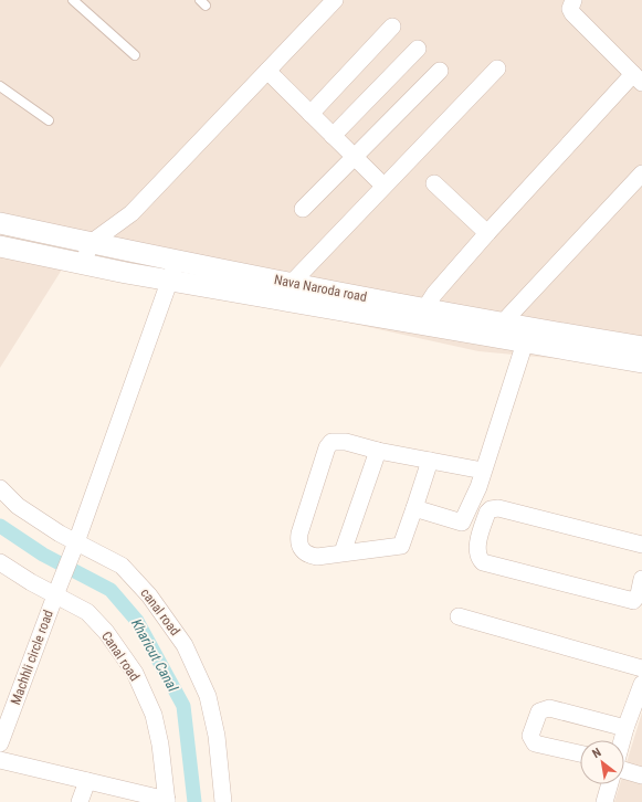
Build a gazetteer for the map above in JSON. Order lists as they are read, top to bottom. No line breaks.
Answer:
{"streets":{"street":["Nava Naroda road","canal road","Canal road","Machhli circle road"]},"crossings":[["Nava Naroda road","Machhli circle road"],["canal road","Machhli circle road"],["Canal road","Machhli circle road"]],"water":["Kharicut Canal"],"north":"top left"}
